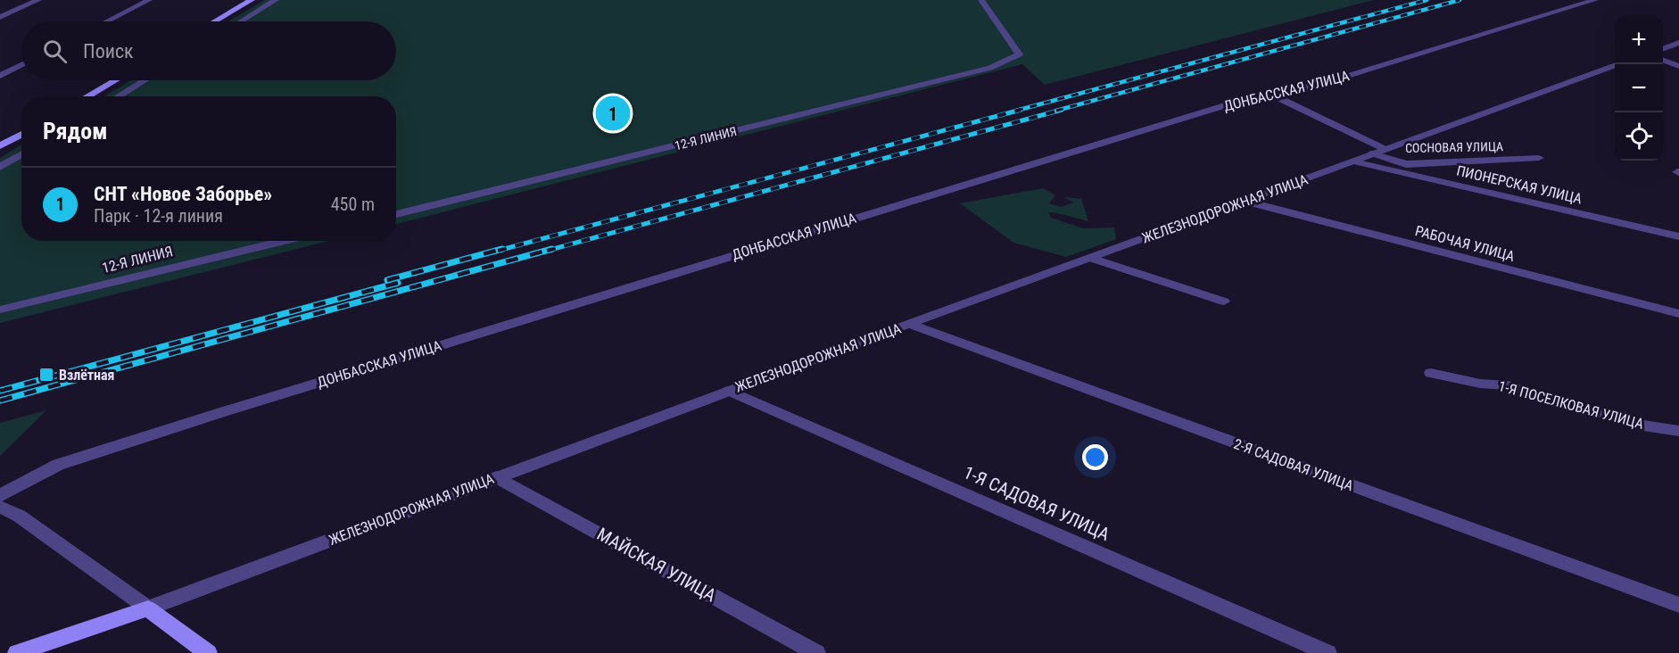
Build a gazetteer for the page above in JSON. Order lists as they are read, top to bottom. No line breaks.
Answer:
{"streets":{"main road":["ЖЕЛЕЗНОДОРОЖНАЯ УЛИЦА"],"street":["ДОНБАССКАЯ УЛИЦА","12-Я ЛИНИЯ","СОСНОВАЯ УЛИЦА","ПИОНЕРСКАЯ УЛИЦА","РАБОЧАЯ УЛИЦА","1-Я ПОСЕЛКОВАЯ УЛИЦА","2-Я САДОВАЯ УЛИЦА","1-Я САДОВАЯ УЛИЦА","МАЙСКАЯ УЛИЦА"]},"crossings":[["ДОНБАССКАЯ УЛИЦА","СОСНОВАЯ УЛИЦА"],["СОСНОВАЯ УЛИЦА","ПИОНЕРСКАЯ УЛИЦА"],["СОСНОВАЯ УЛИЦА","ЖЕЛЕЗНОДОРОЖНАЯ УЛИЦА"],["ПИОНЕРСКАЯ УЛИЦА","ЖЕЛЕЗНОДОРОЖНАЯ УЛИЦА"],["ЖЕЛЕЗНОДОРОЖНАЯ УЛИЦА","РАБОЧАЯ УЛИЦА"],["ЖЕЛЕЗНОДОРОЖНАЯ УЛИЦА","2-Я САДОВАЯ УЛИЦА"],["ЖЕЛЕЗНОДОРОЖНАЯ УЛИЦА","1-Я САДОВАЯ УЛИЦА"],["ЖЕЛЕЗНОДОРОЖНАЯ УЛИЦА","МАЙСКАЯ УЛИЦА"]],"places":{"transit":["Взлётная"]},"page":{"map_buttons":["+","−"],"search":"Поиск","pins":"1","heading":"Рядом","list":[{"mark":"1","name":"СНТ «Новое Заборье»","note":"Парк · 12-я линия","value":"450 m"}]}}
